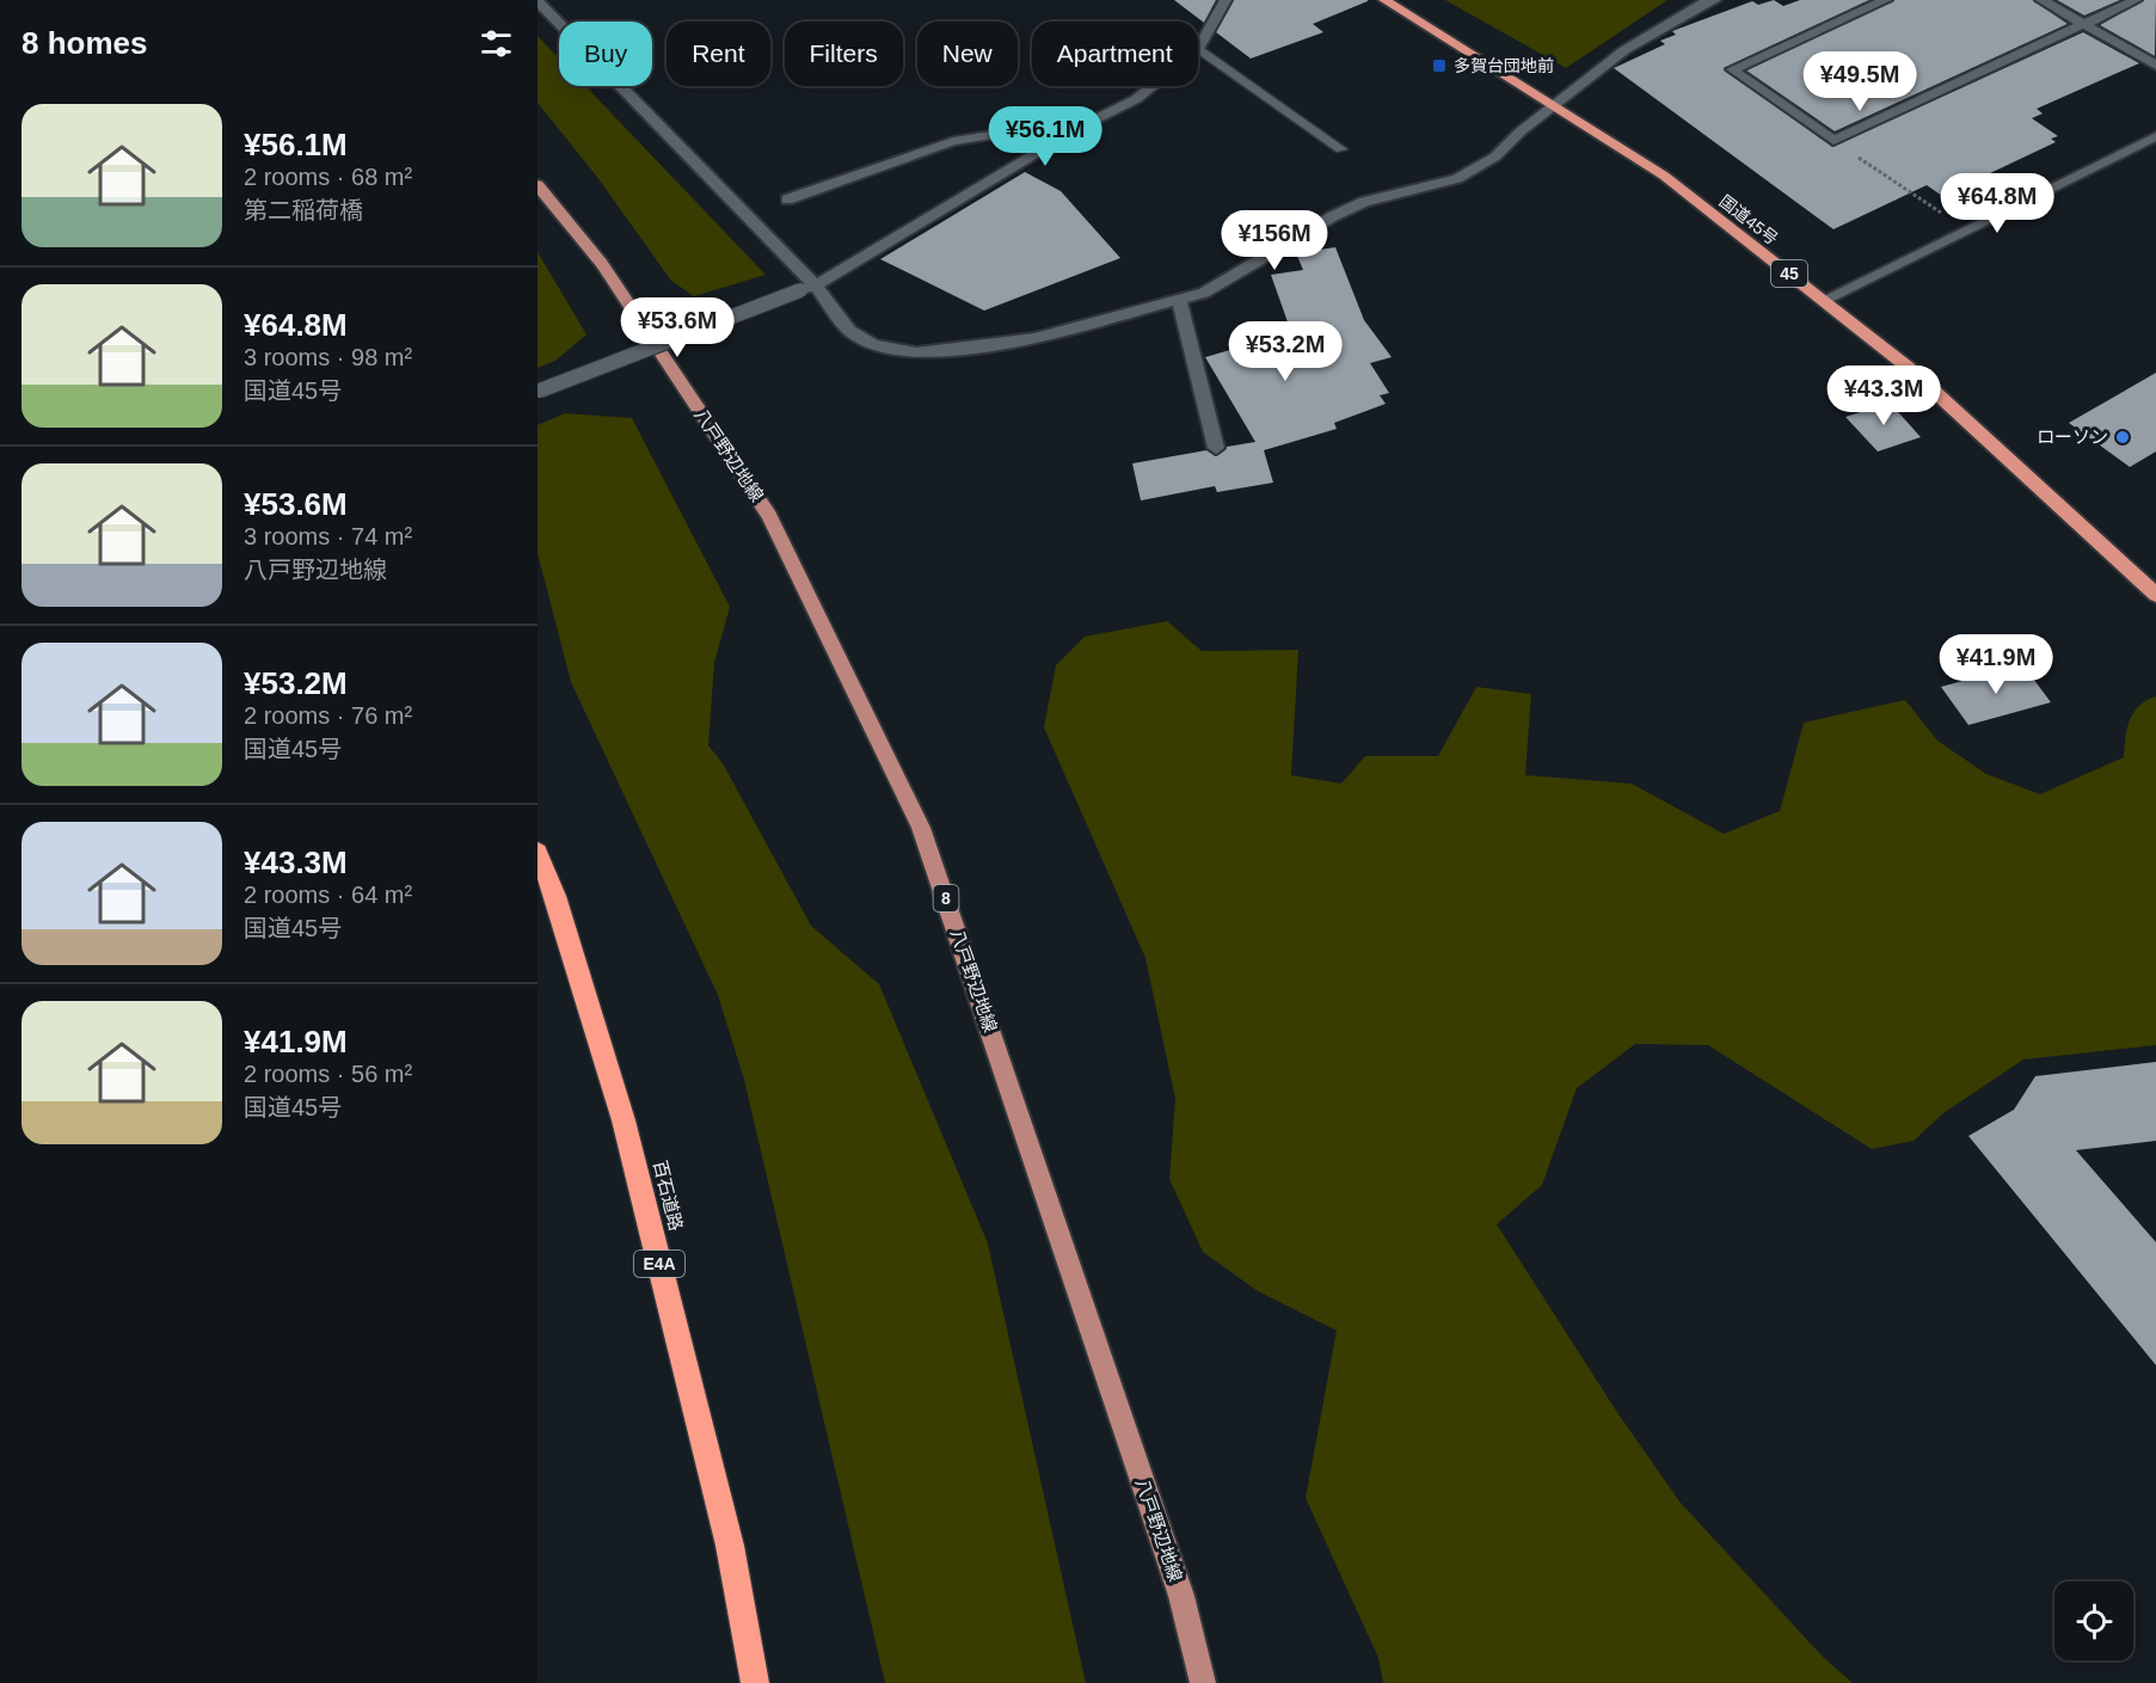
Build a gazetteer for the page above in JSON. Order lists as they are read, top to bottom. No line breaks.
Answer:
{"streets":{"highway":["国道45号","45","百石道路","E4A"],"main road":["八戸野辺地線","8"]},"places":{"transit":["多賀台団地前"],"other":["ローソン"]},"page":{"heading":"8 homes","chip":["Buy","Rent","Filters","New","Apartment"],"price":["¥49.5M","¥56.1M","¥64.8M","¥156M","¥53.6M","¥53.2M","¥43.3M","¥41.9M"],"list":[{"name":"¥56.1M","note":"2 rooms · 68 m² · 第二稲荷橋"},{"name":"¥64.8M","note":"3 rooms · 98 m² · 国道45号"},{"name":"¥53.6M","note":"3 rooms · 74 m² · 八戸野辺地線"},{"name":"¥53.2M","note":"2 rooms · 76 m² · 国道45号"},{"name":"¥43.3M","note":"2 rooms · 64 m² · 国道45号"},{"name":"¥41.9M","note":"2 rooms · 56 m² · 国道45号"}]}}
